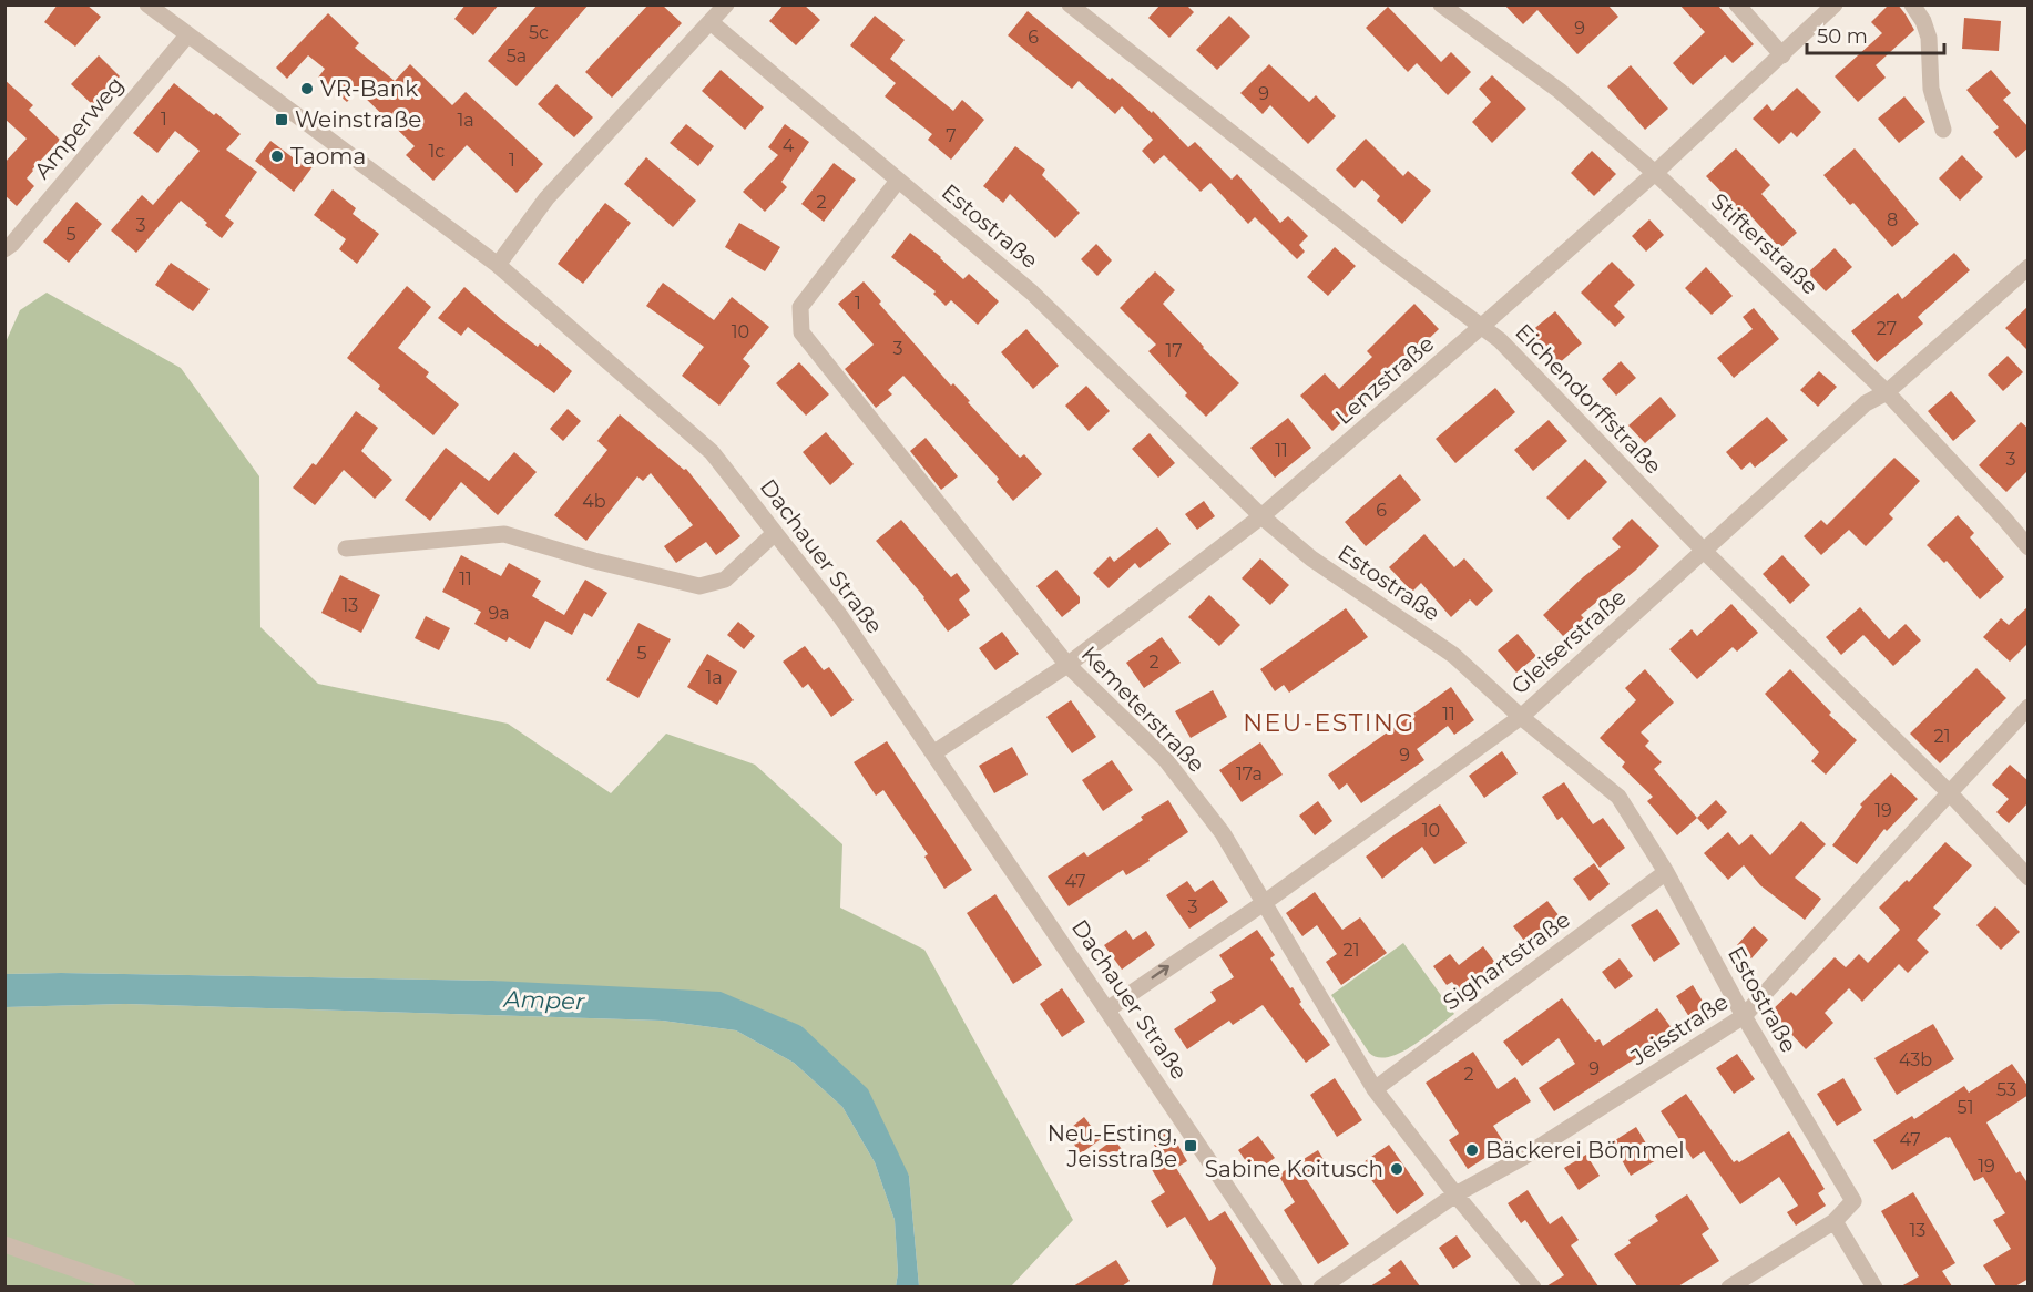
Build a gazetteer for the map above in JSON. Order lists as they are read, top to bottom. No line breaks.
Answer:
{"streets":{"street":["Amperweg","Estostraße","Stifterstraße","Lenzstraße","Eichendorffstraße","Dachauer Straße","Gleiserstraße","Kemeterstraße","Sighartstraße","Jeisstraße"]},"crossings":[["Amperweg","Dachauer Straße"],["Estostraße","Lenzstraße"],["Estostraße","Gleiserstraße"],["Estostraße","Kemeterstraße"],["Estostraße","Sighartstraße"],["Estostraße","Jeisstraße"],["Stifterstraße","Lenzstraße"],["Stifterstraße","Gleiserstraße"],["Lenzstraße","Eichendorffstraße"],["Lenzstraße","Dachauer Straße"],["Lenzstraße","Kemeterstraße"],["Eichendorffstraße","Gleiserstraße"],["Eichendorffstraße","Jeisstraße"],["Dachauer Straße","Gleiserstraße"],["Gleiserstraße","Kemeterstraße"],["Kemeterstraße","Sighartstraße"],["Kemeterstraße","Jeisstraße"]],"districts":["NEU-ESTING"],"water":["Amper"],"places":{"other":["VR-Bank","Taoma","Bäckerei Bömmel","Sabine Koitusch"],"transit":["Weinstraße","Neu-Esting, Jeisstraße"]},"house_numbers":["9","5c","6","5a","9","1","1a","7","4","1c","1","2","8","3","5","1","27","10","3","17","11","3","4b","6","11","13","9a","5","2","1a","11","21","9","17a","19","10","47","3","21","43b","9","2","53","51","47","19","13"],"scale_bar":"50 m"}
